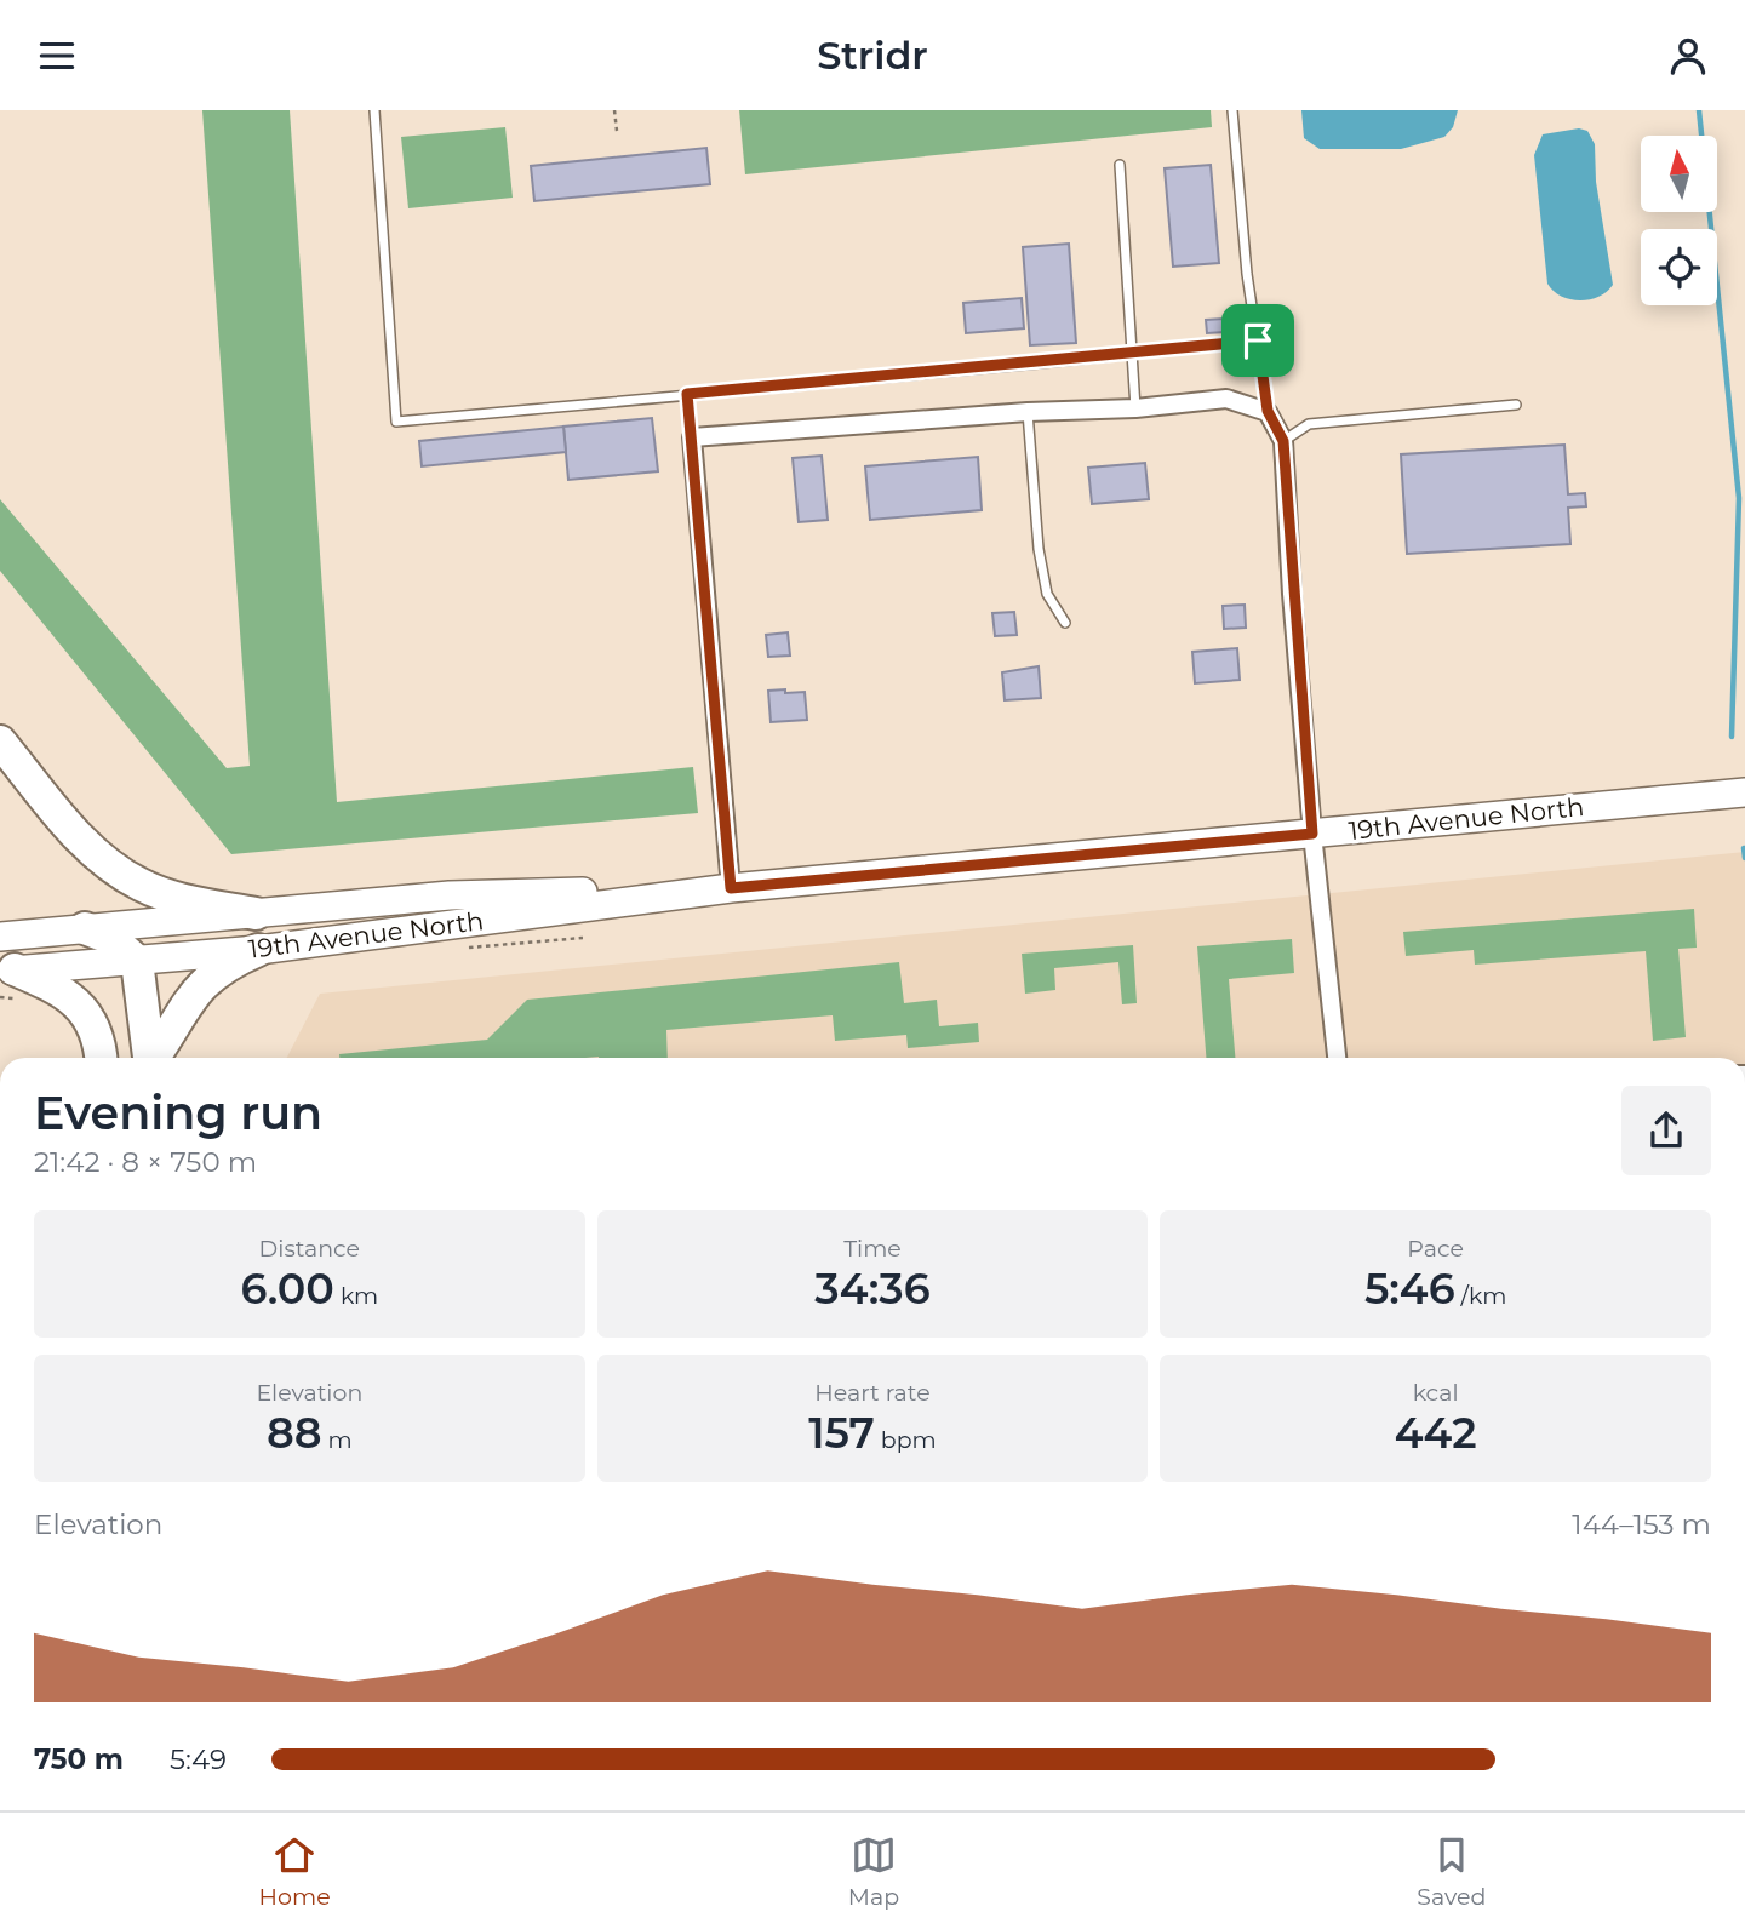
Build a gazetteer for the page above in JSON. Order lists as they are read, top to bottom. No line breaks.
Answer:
{"streets":{"main road":["19th Avenue North"]},"north":"top","page":{"header":"Stridr","heading":["Evening run","21:42 · 8 × 750 m"],"stats":[["Distance","6.00 km"],["Time","34:36"],["Pace","5:46 /km"],["Elevation","88 m"],["Heart rate","157 bpm"],["kcal","442"]],"chart":["Elevation","144–153 m"],"list":[{"name":"750 m","note":"5:49"}],"tabs":["Home","Map","Saved"]}}
